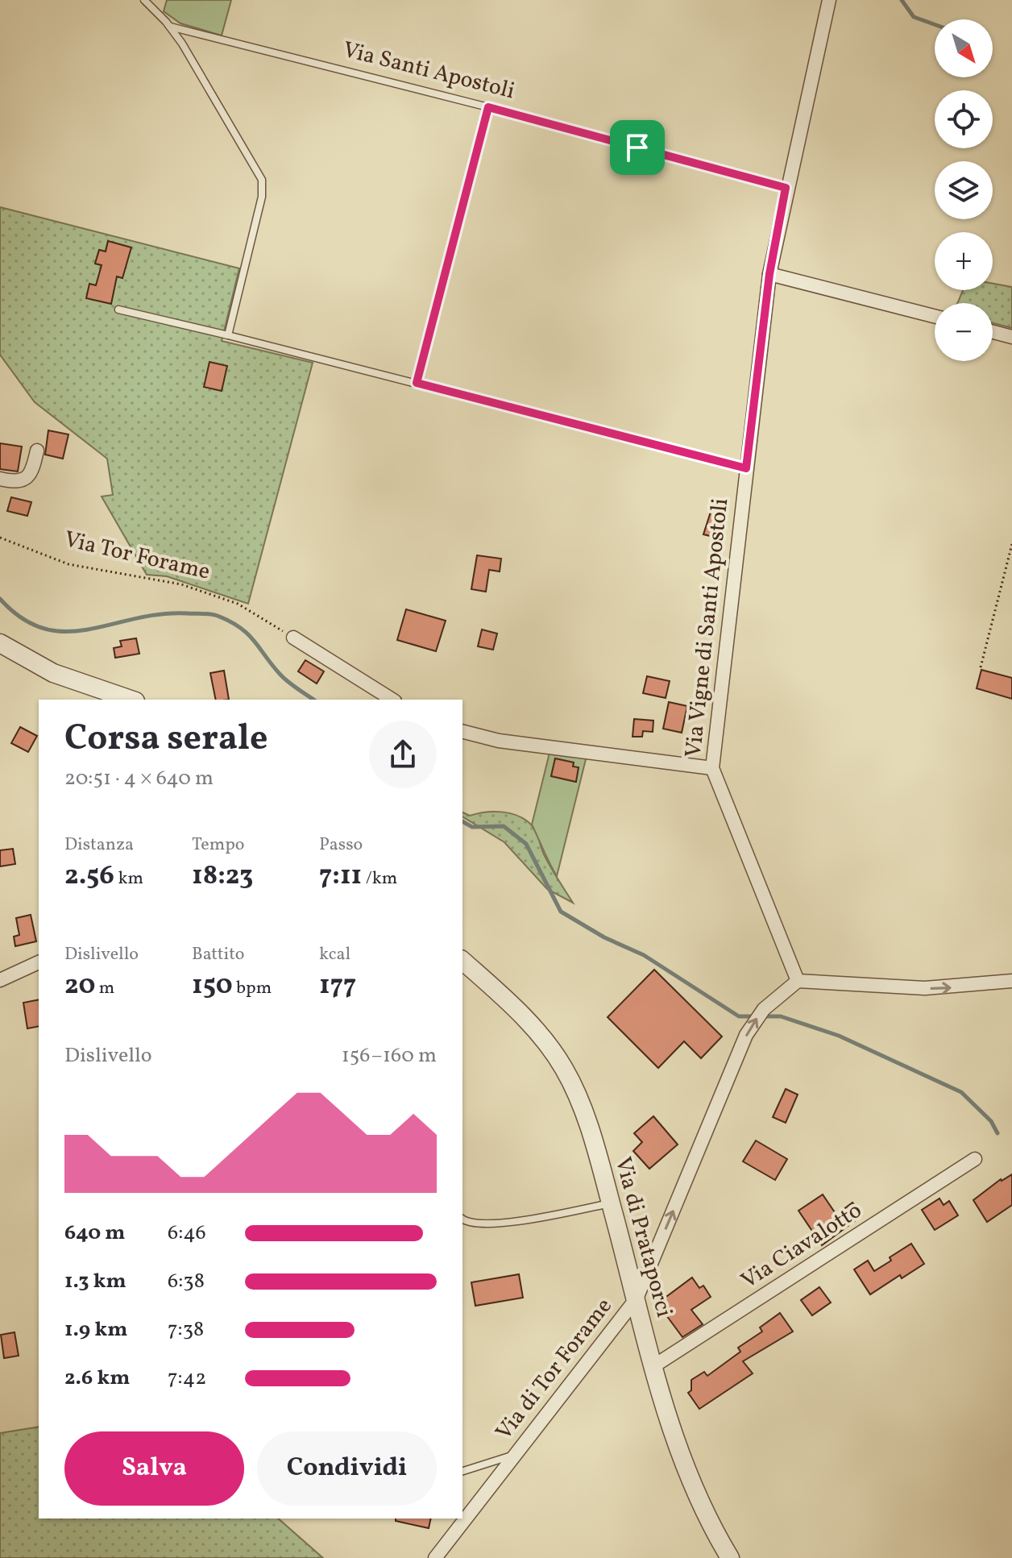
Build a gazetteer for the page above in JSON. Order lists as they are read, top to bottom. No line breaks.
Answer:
{"streets":{"street":["Via Vigne di Santi Apostoli","Via di Prataporci","Via Ciavalotto","Via di Tor Forame"],"lane":["Via Santi Apostoli"],"path":["Via Tor Forame"]},"crossings":[["Via Santi Apostoli","Via Vigne di Santi Apostoli"],["Via Vigne di Santi Apostoli","Via di Tor Forame"],["Via di Prataporci","Via Ciavalotto"],["Via di Prataporci","Via di Tor Forame"]],"one_way":["Via di Tor Forame"],"north":"bottom right","page":{"map_buttons":["+","−"],"heading":["Corsa serale","20:51 · 4 × 640 m"],"stats":[["Distanza","2.56 km"],["Tempo","18:23"],["Passo","7:11 /km"],["Dislivello","20 m"],["Battito","150 bpm"],["kcal","177"]],"chart":["Dislivello","156–160 m"],"list":[{"name":"640 m","note":"6:46"},{"name":"1.3 km","note":"6:38"},{"name":"1.9 km","note":"7:38"},{"name":"2.6 km","note":"7:42"}],"buttons":["Salva","Condividi"]}}
